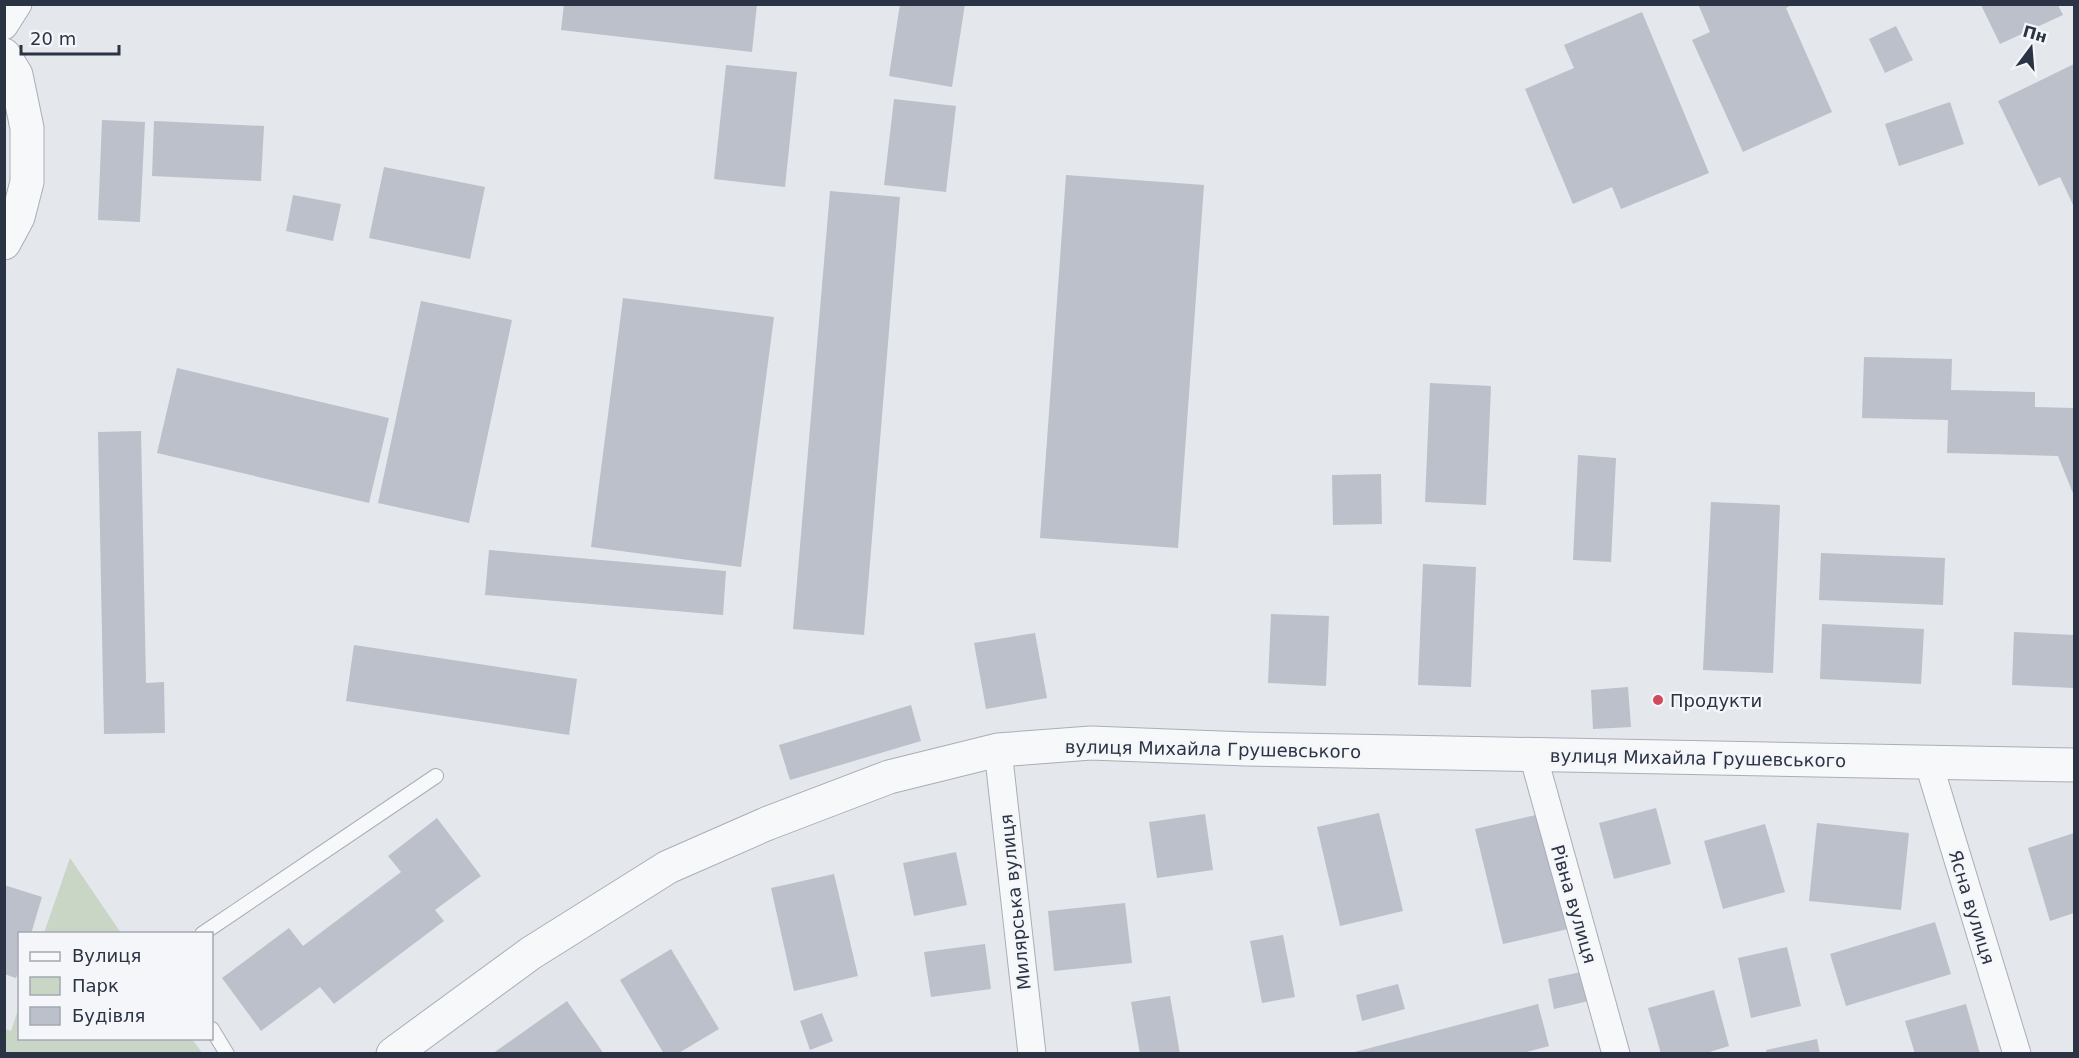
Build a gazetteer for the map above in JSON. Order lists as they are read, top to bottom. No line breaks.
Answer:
{"streets":{"street":["вулиця Михайла Грушевського","Милярська вулиця","Рівна вулиця","Ясна вулиця"]},"crossings":[["вулиця Михайла Грушевського","Милярська вулиця"],["вулиця Михайла Грушевського","Рівна вулиця"],["вулиця Михайла Грушевського","Ясна вулиця"]],"places":["Продукти"],"legend":["Вулиця","Парк","Будівля"],"scale_bar":"20 m","north":"top"}
